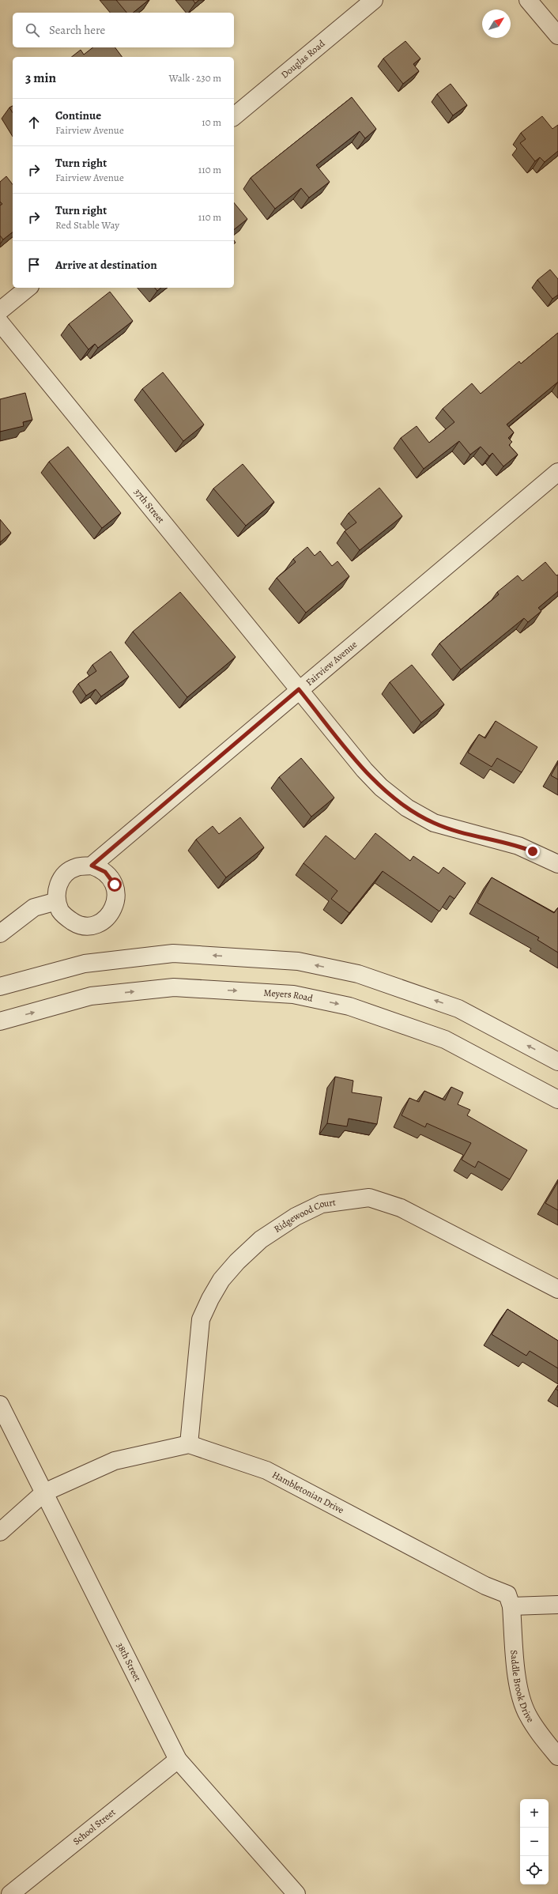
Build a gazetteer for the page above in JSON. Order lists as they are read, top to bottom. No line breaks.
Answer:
{"streets":{"street":["Douglas Road","37th Street","Fairview Avenue","Meyers Road","Ridgewood Court","Hambletonian Drive","38th Street","Saddle Brook Drive","School Street"]},"crossings":[["37th Street","Fairview Avenue"],["Ridgewood Court","Hambletonian Drive"],["Hambletonian Drive","38th Street"],["Hambletonian Drive","Saddle Brook Drive"],["38th Street","School Street"]],"north":"top right","page":{"search":"Search here","heading":["3 min","Walk · 230 m"],"list":[["Continue","Fairview Avenue","10 m"],["Turn right","Fairview Avenue","110 m"],["Turn right","Red Stable Way","110 m"],"Arrive at destination"],"map_buttons":["+","−"]}}
